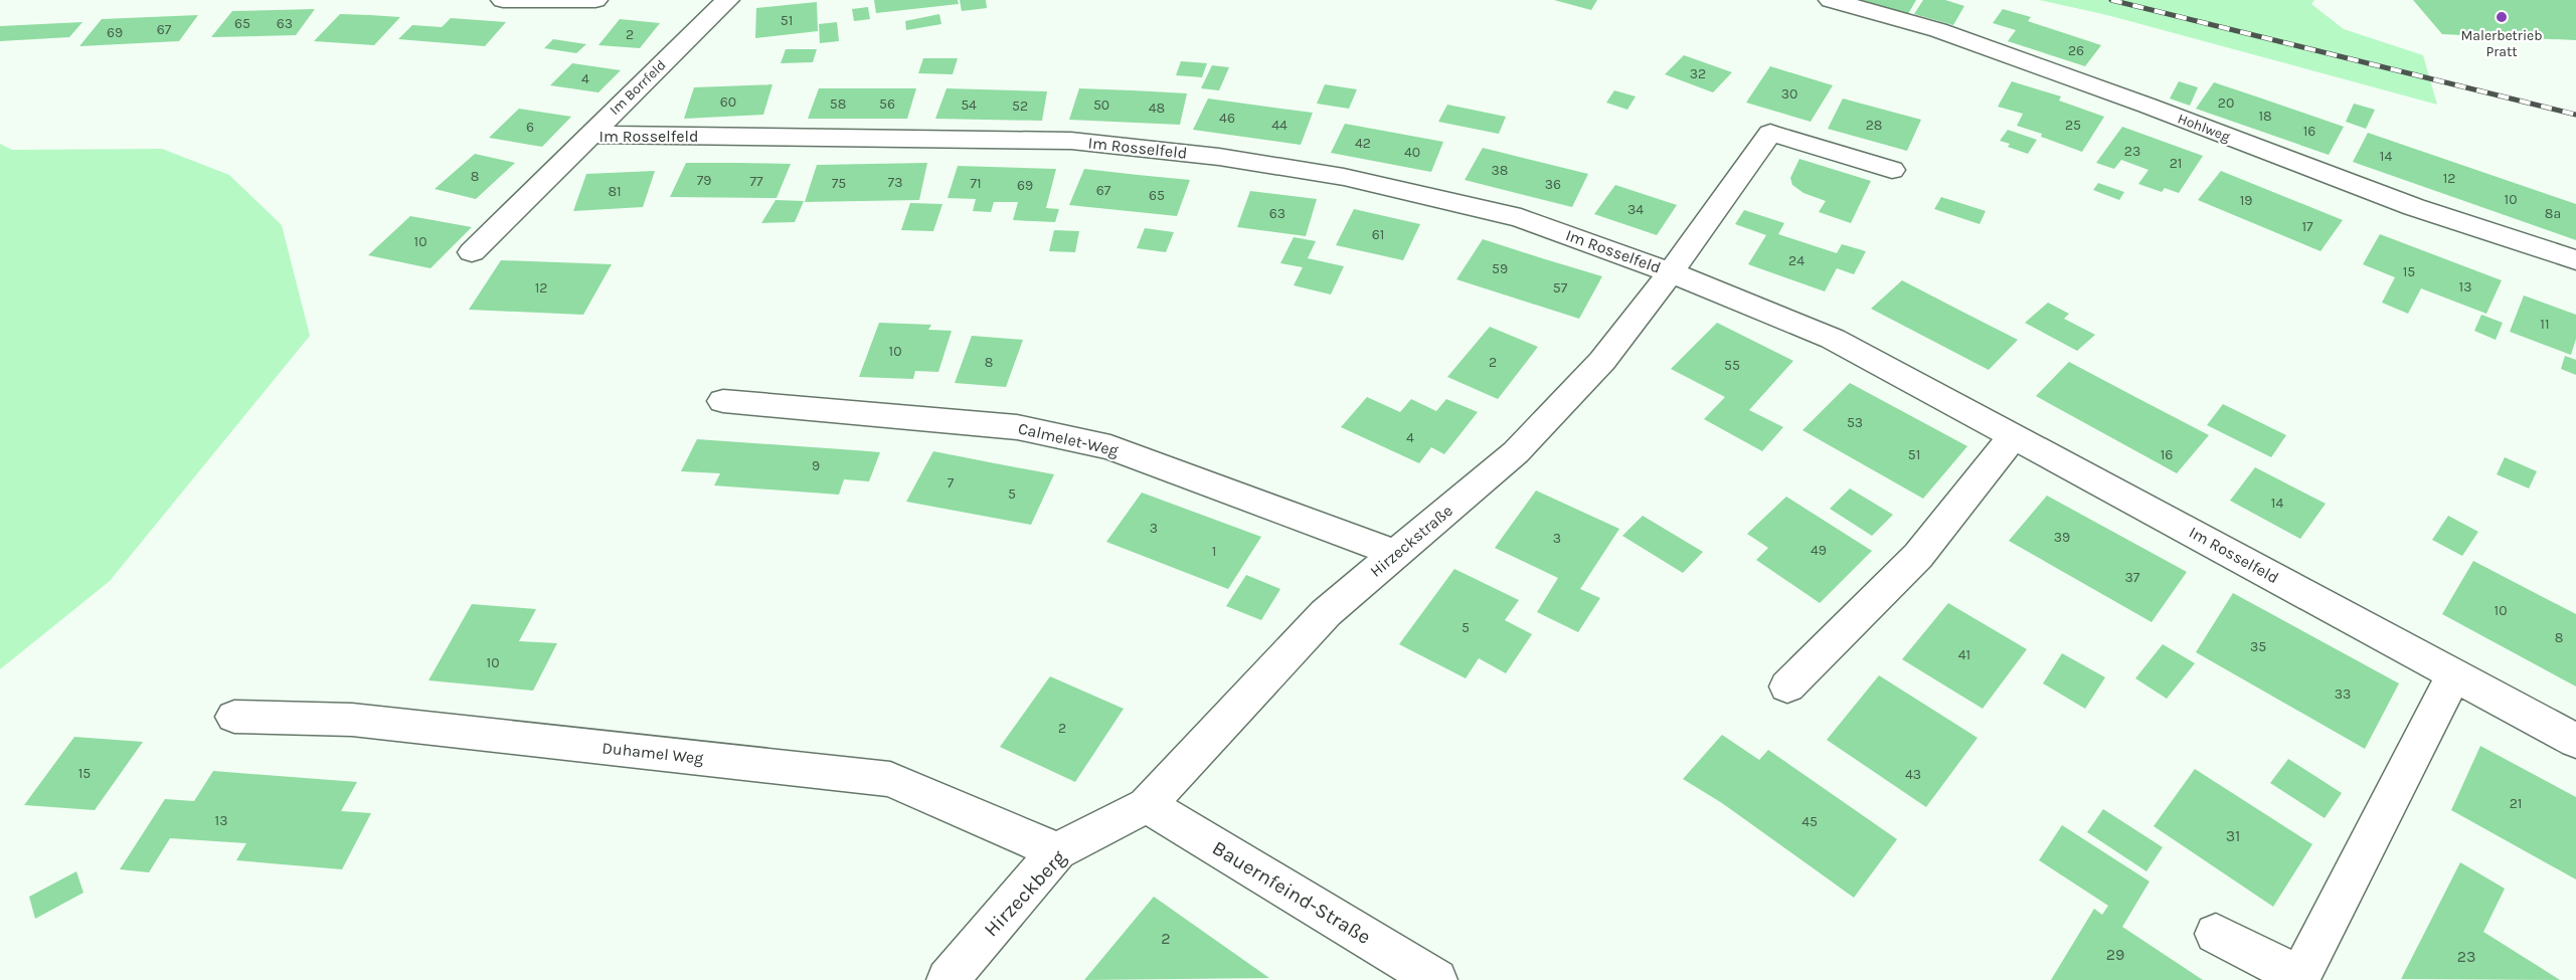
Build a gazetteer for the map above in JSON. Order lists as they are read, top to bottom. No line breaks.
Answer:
{"streets":{"street":["Im Borrfeld","Hohlweg","Im Rosselfeld","Calmelet-Weg","Hirzeckstraße","Duhamel Weg","Bauernfeind-Straße","Hirzeckberg"]},"crossings":[["Im Borrfeld","Im Rosselfeld"],["Im Rosselfeld","Hirzeckstraße"],["Calmelet-Weg","Hirzeckstraße"],["Hirzeckstraße","Bauernfeind-Straße"],["Hirzeckstraße","Hirzeckberg"],["Duhamel Weg","Hirzeckberg"],["Bauernfeind-Straße","Hirzeckberg"]],"places":["Malerbetrieb Pratt"],"house_numbers":["51","65","63","67","69","2","26","32","4","30","60","20","58","56","54","50","52","48","18","46","44","28","25","6","16","42","23","40","14","21","38","8","12","79","77","73","75","71","36","69","67","81","65","10","19","34","63","8a","17","61","10","24","59","15","13","12","57","11","10","8","2","55","53","4","51","16","9","7","5","14","3","39","3","49","1","37","10","5","8","35","41","10","33","2","15","43","21","13","45","31","2","29","23"]}
